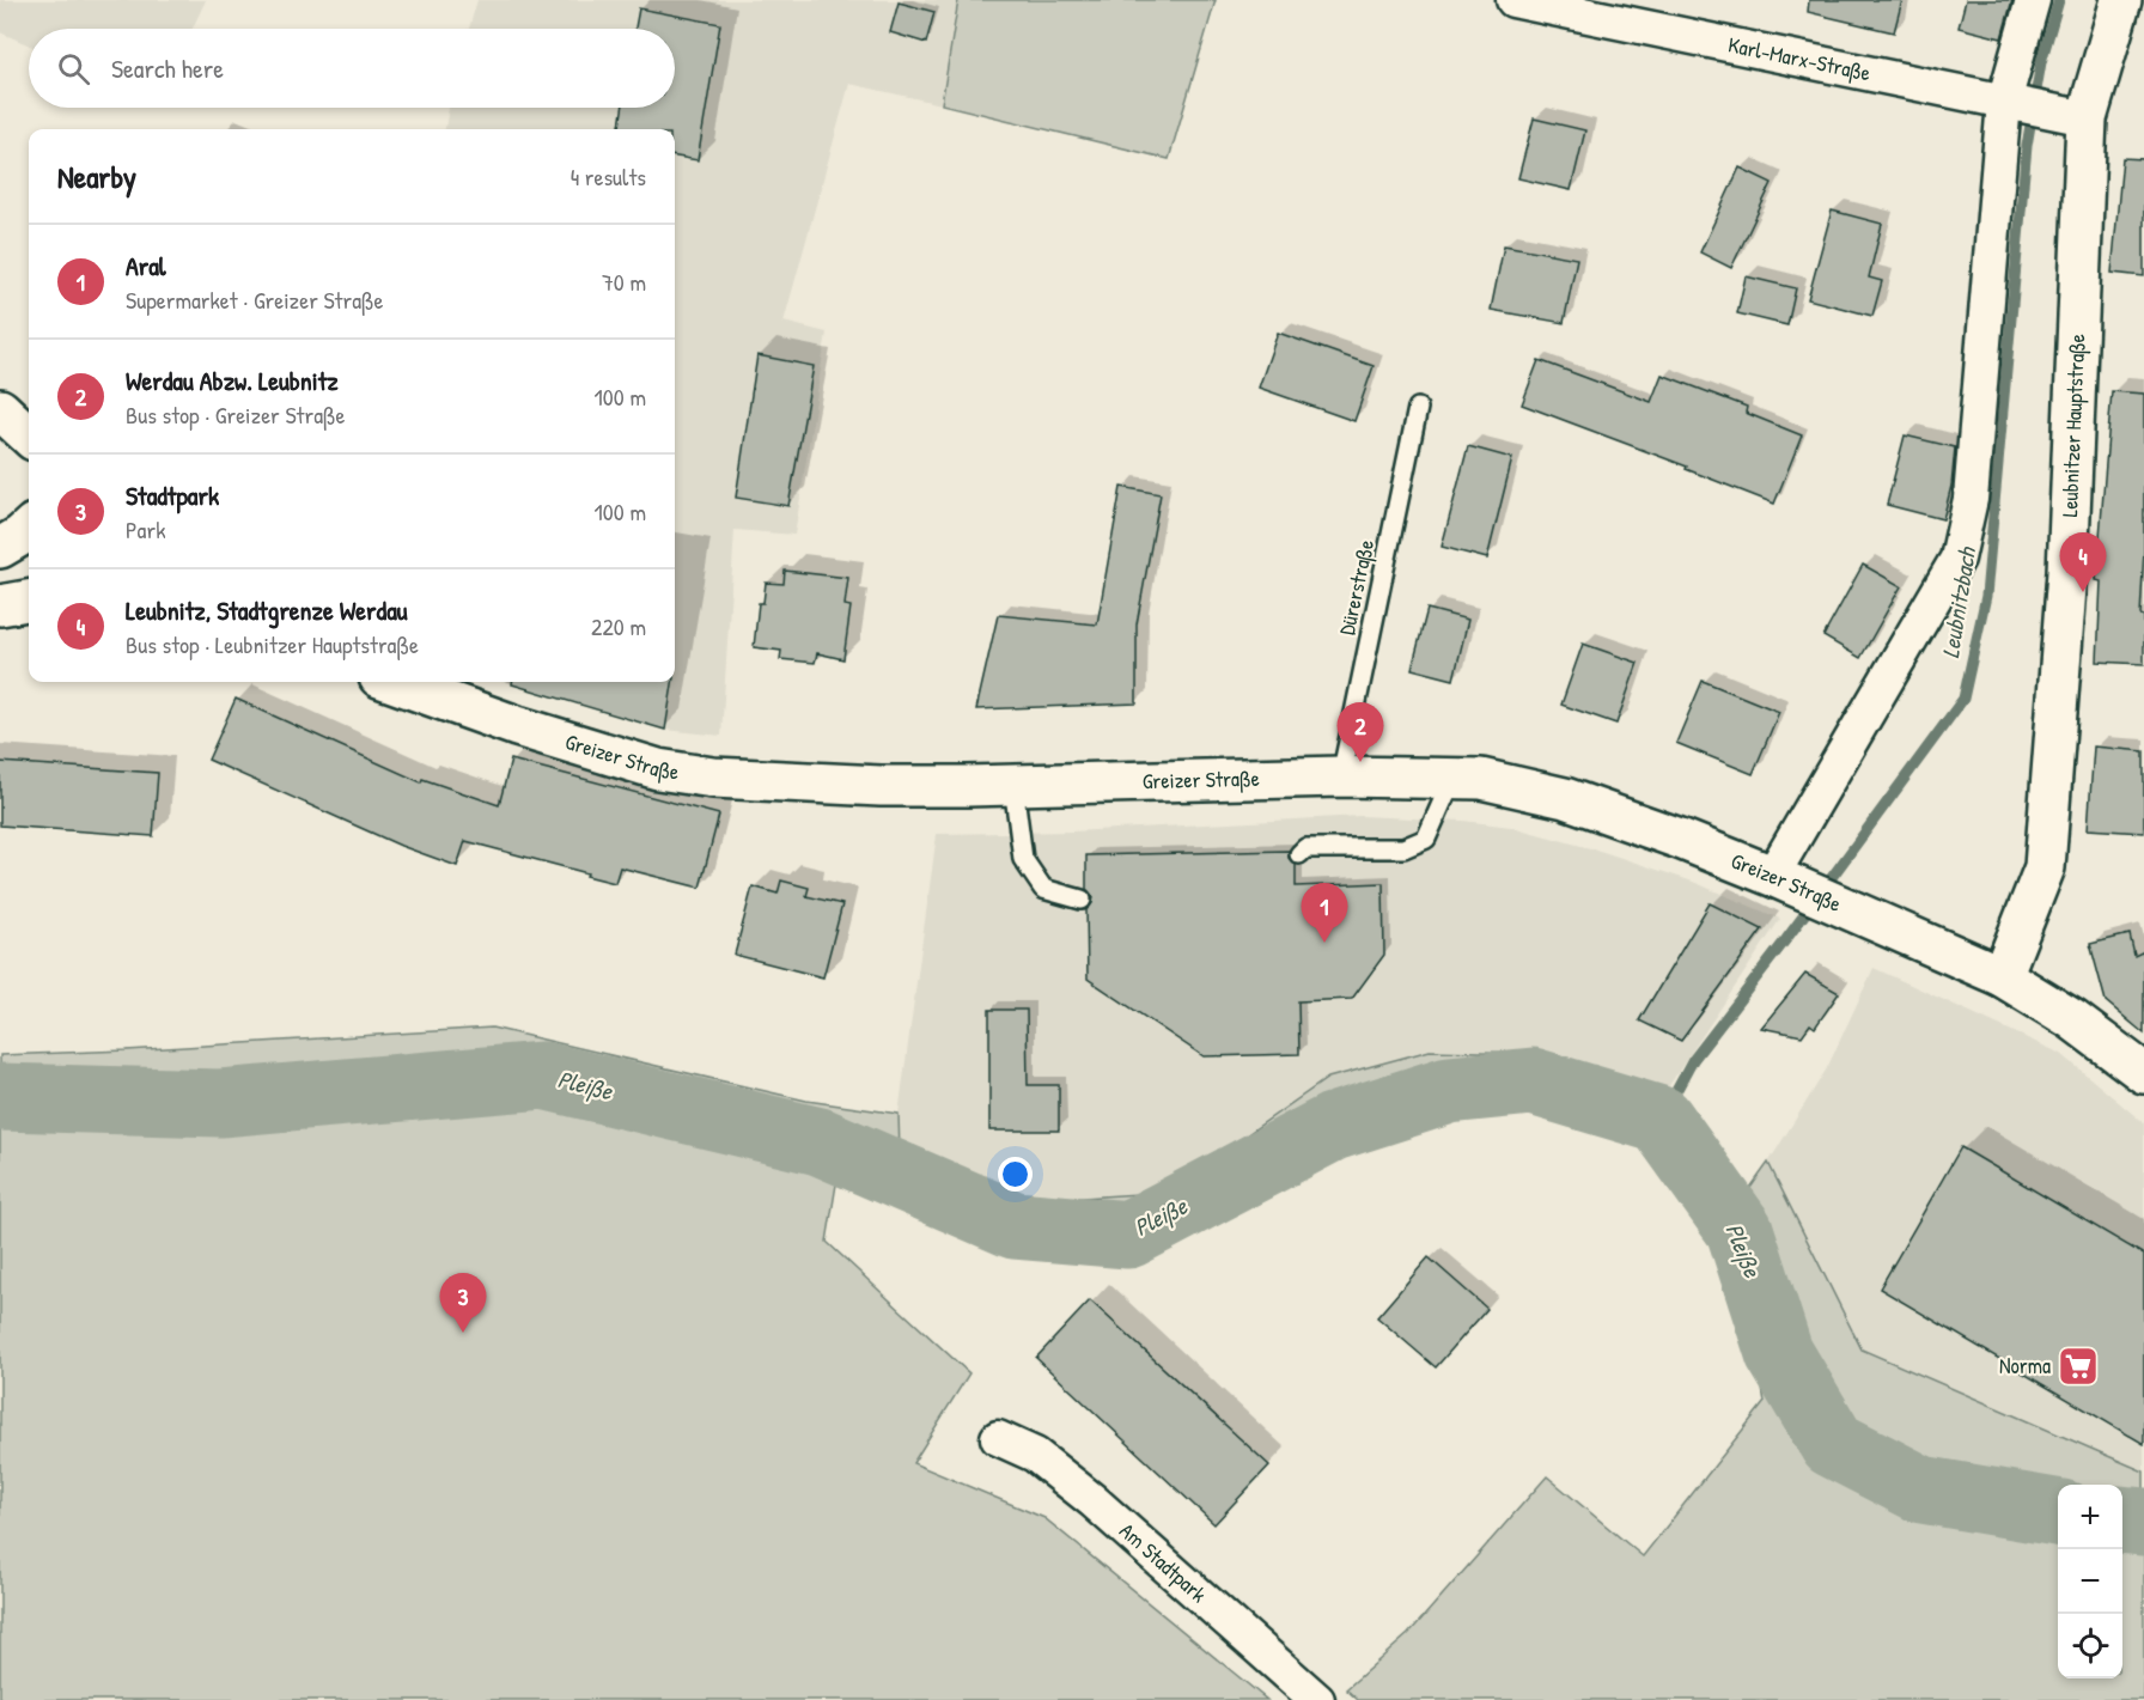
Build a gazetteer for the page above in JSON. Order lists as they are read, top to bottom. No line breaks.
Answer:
{"streets":{"street":["Karl-Marx-Straße","Leubnitzer Hauptstraße","Greizer Straße","Am Stadtpark"],"lane":["Dürerstraße"]},"crossings":[["Karl-Marx-Straße","Leubnitzer Hauptstraße"],["Leubnitzer Hauptstraße","Greizer Straße"],["Dürerstraße","Greizer Straße"]],"water":["Leubnitzbach","Pleiße"],"places":{"supermarket":["Norma"]},"page":{"search":"Search here","heading":["Nearby","4 results"],"list":[{"mark":"1","name":"Aral","note":"Supermarket · Greizer Straße","value":"70 m"},{"mark":"2","name":"Werdau Abzw. Leubnitz","note":"Bus stop · Greizer Straße","value":"100 m"},{"mark":"3","name":"Stadtpark","note":"Park","value":"100 m"},{"mark":"4","name":"Leubnitz, Stadtgrenze Werdau","note":"Bus stop · Leubnitzer Hauptstraße","value":"220 m"}],"pins":["4","2","1","3"],"map_buttons":["+","−"]}}
